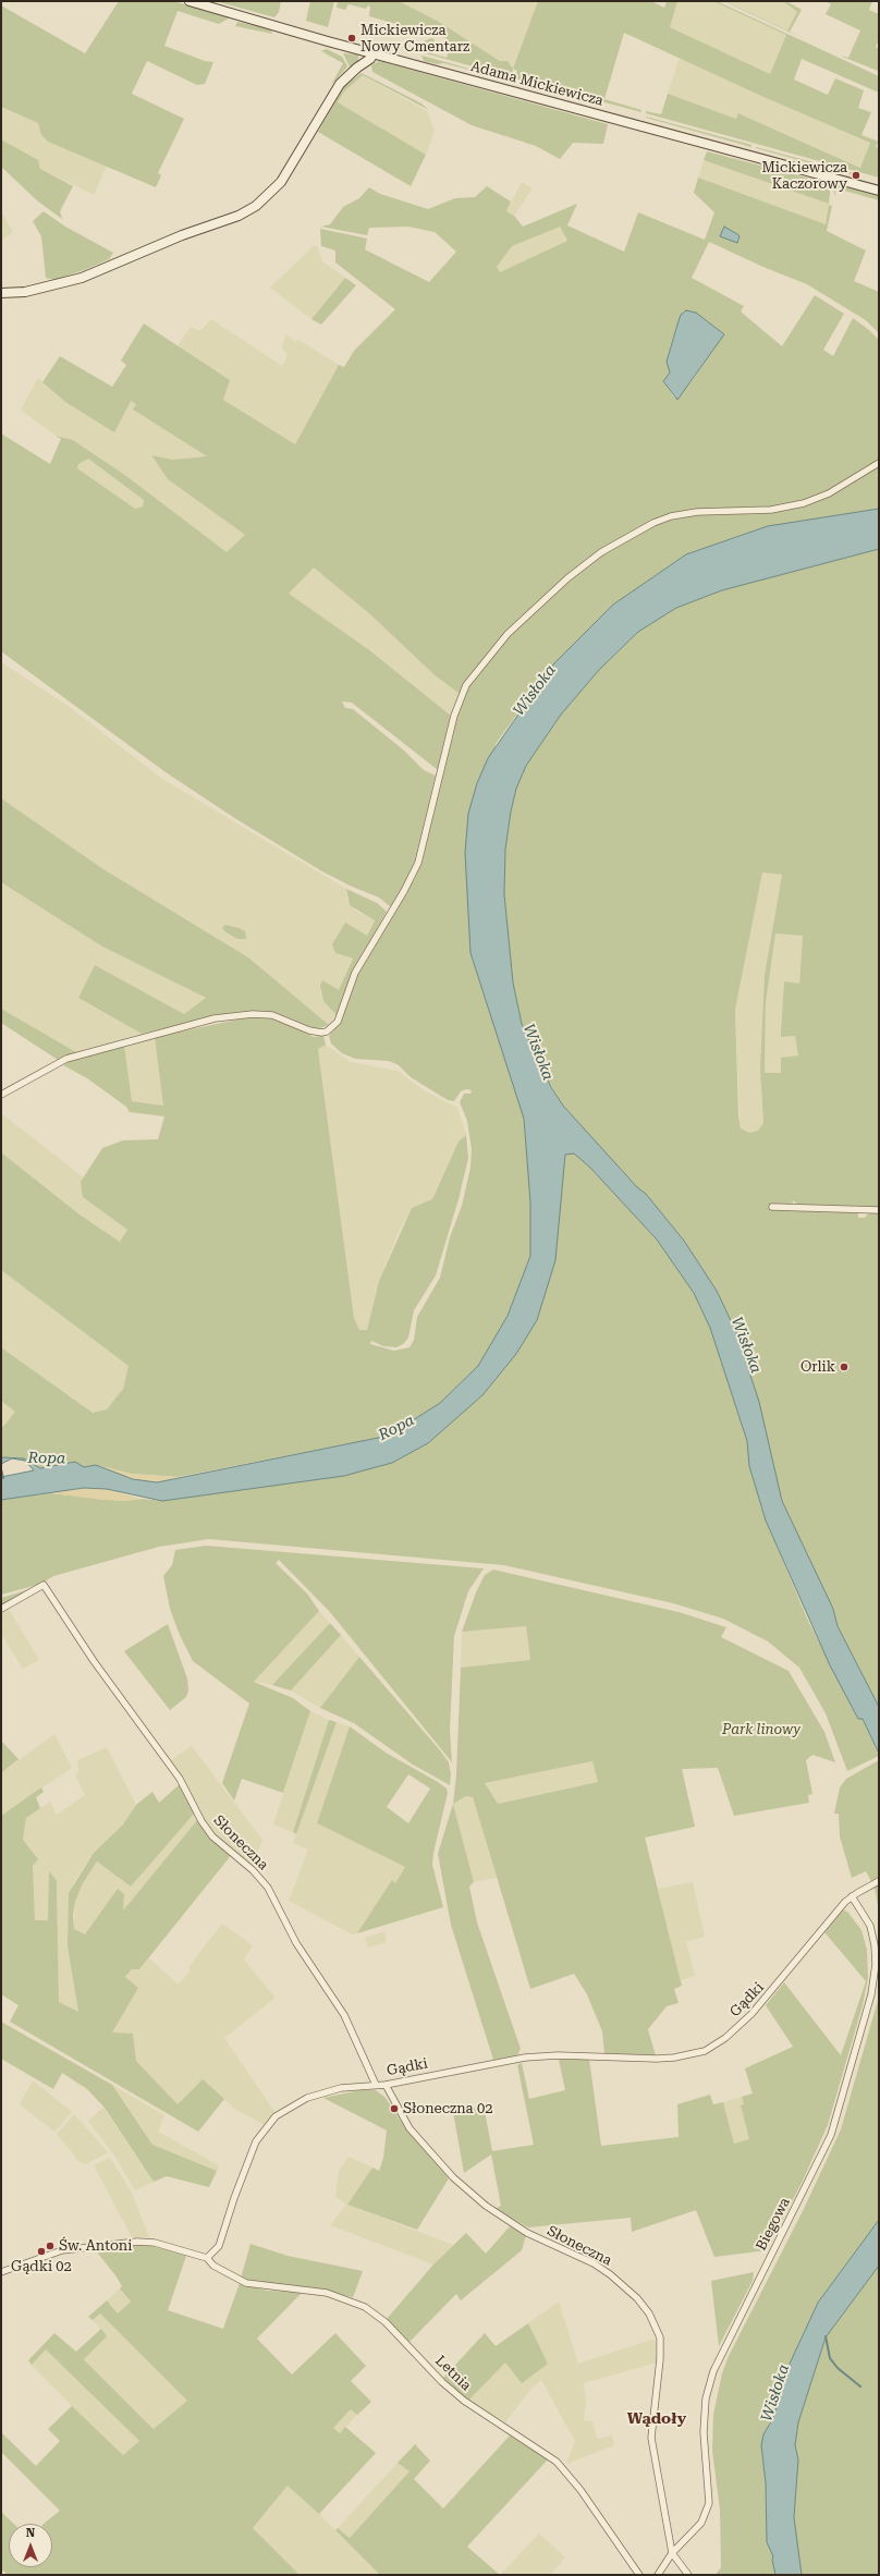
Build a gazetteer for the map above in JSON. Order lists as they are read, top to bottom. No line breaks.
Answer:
{"streets":{"street":["Adama Mickiewicza","Słoneczna","Gądki","Biegowa","Letnia"]},"crossings":[["Słoneczna","Gądki"],["Słoneczna","Biegowa"],["Gądki","Biegowa"],["Gądki","Letnia"]],"districts":["Wądoły"],"water":["Wisłoka","Ropa"],"parks":["Park linowy"],"places":["Mickiewicza Nowy Cmentarz","Mickiewicza Kaczorowy","Orlik","Słoneczna 02","Św. Antoni","Gądki 02"],"north":"top"}
